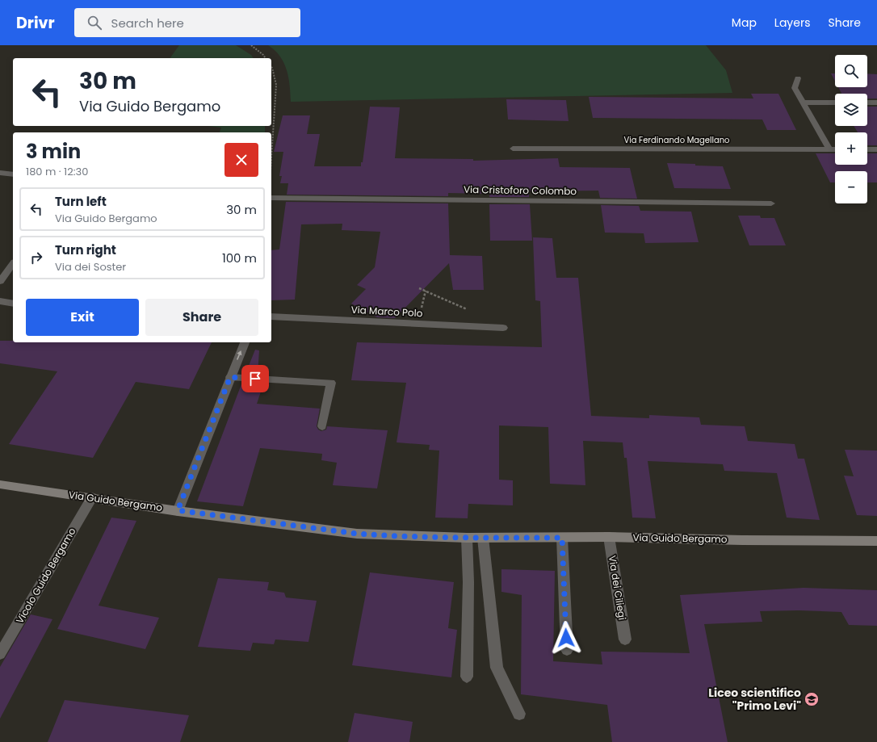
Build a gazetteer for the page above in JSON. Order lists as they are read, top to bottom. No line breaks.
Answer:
{"streets":{"main road":["Via Guido Bergamo"],"street":["Via Ferdinando Magellano","Via Cristoforo Colombo","Via Marco Polo","Vicolo Guido Bergamo","Via dei Ciliegi"]},"crossings":[["Via Guido Bergamo","Vicolo Guido Bergamo"],["Via Guido Bergamo","Via dei Ciliegi"]],"places":{"school or university":["Liceo scientifico \"Primo Levi\""]},"page":{"header":"Drivr","search":"Search here","nav":["Map","Layers","Share"],"map_buttons":["+","−"],"turn":["30 m","Via Guido Bergamo"],"heading":["3 min","180 m · 12:30"],"list":[{"name":"Turn left","note":"Via Guido Bergamo","value":"30 m"},{"name":"Turn right","note":"Via dei Soster","value":"100 m"}],"buttons":["Exit","Share"]}}
